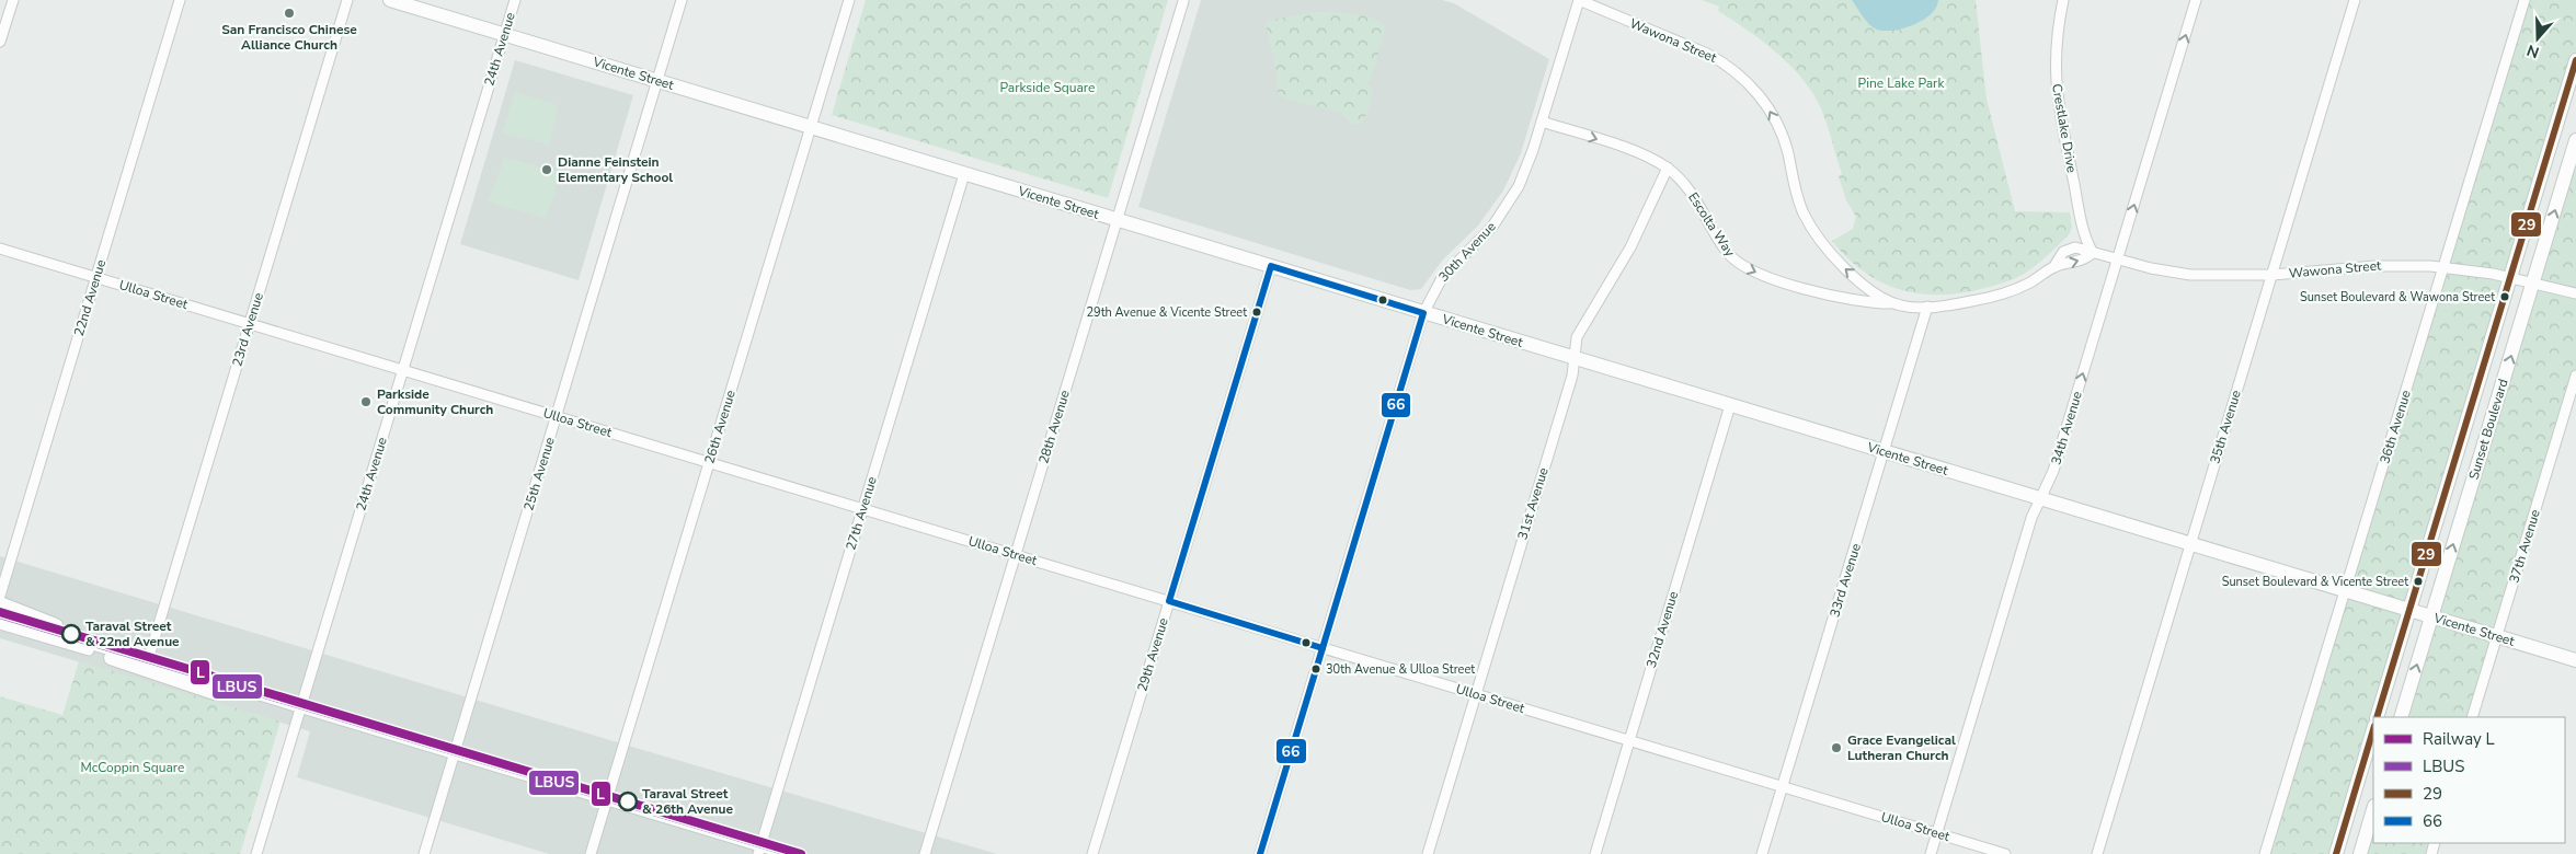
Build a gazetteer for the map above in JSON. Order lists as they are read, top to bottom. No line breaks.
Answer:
{"streets":{"street":["Wawona Street","24th Avenue","Vicente Street","Crestlake Drive","Escolta Way","30th Avenue","Ulloa Street","22nd Avenue","23rd Avenue","26th Avenue","28th Avenue","35th Avenue","36th Avenue","34th Avenue","Sunset Boulevard","25th Avenue","31st Avenue","27th Avenue","37th Avenue","33rd Avenue","32nd Avenue","29th Avenue"]},"crossings":[["Wawona Street","Crestlake Drive"],["Wawona Street","Escolta Way"],["Wawona Street","30th Avenue"],["Wawona Street","35th Avenue"],["Wawona Street","36th Avenue"],["Wawona Street","34th Avenue"],["Wawona Street","Sunset Boulevard"],["Wawona Street","33rd Avenue"],["24th Avenue","Vicente Street"],["24th Avenue","Ulloa Street"],["Vicente Street","30th Avenue"],["Vicente Street","26th Avenue"],["Vicente Street","28th Avenue"],["Vicente Street","35th Avenue"],["Vicente Street","36th Avenue"],["Vicente Street","34th Avenue"],["Vicente Street","Sunset Boulevard"],["Vicente Street","25th Avenue"],["Vicente Street","31st Avenue"],["Vicente Street","27th Avenue"],["Vicente Street","37th Avenue"],["Vicente Street","33rd Avenue"],["Vicente Street","32nd Avenue"],["Vicente Street","29th Avenue"],["Escolta Way","30th Avenue"],["Escolta Way","31st Avenue"],["30th Avenue","Ulloa Street"],["Ulloa Street","22nd Avenue"],["Ulloa Street","23rd Avenue"],["Ulloa Street","26th Avenue"],["Ulloa Street","28th Avenue"],["Ulloa Street","34th Avenue"],["Ulloa Street","25th Avenue"],["Ulloa Street","31st Avenue"],["Ulloa Street","27th Avenue"],["Ulloa Street","33rd Avenue"],["Ulloa Street","32nd Avenue"],["Ulloa Street","29th Avenue"]],"one_way":["Escolta Way","34th Avenue"],"parks":["Pine Lake Park","Parkside Square","McCoppin Square"],"places":["San Francisco Chinese Alliance Church","Dianne Feinstein Elementary School","Sunset Boulevard & Wawona Street","29th Avenue & Vicente Street","Parkside Community Church","Sunset Boulevard & Vicente Street","Taraval Street & 22nd Avenue","30th Avenue & Ulloa Street","Grace Evangelical Lutheran Church","Taraval Street & 26th Avenue"],"lines":["transit line 29","transit line 66","rail line L","transit line LBUS"],"legend":["Railway L","LBUS","29","66"],"north":"bottom"}
